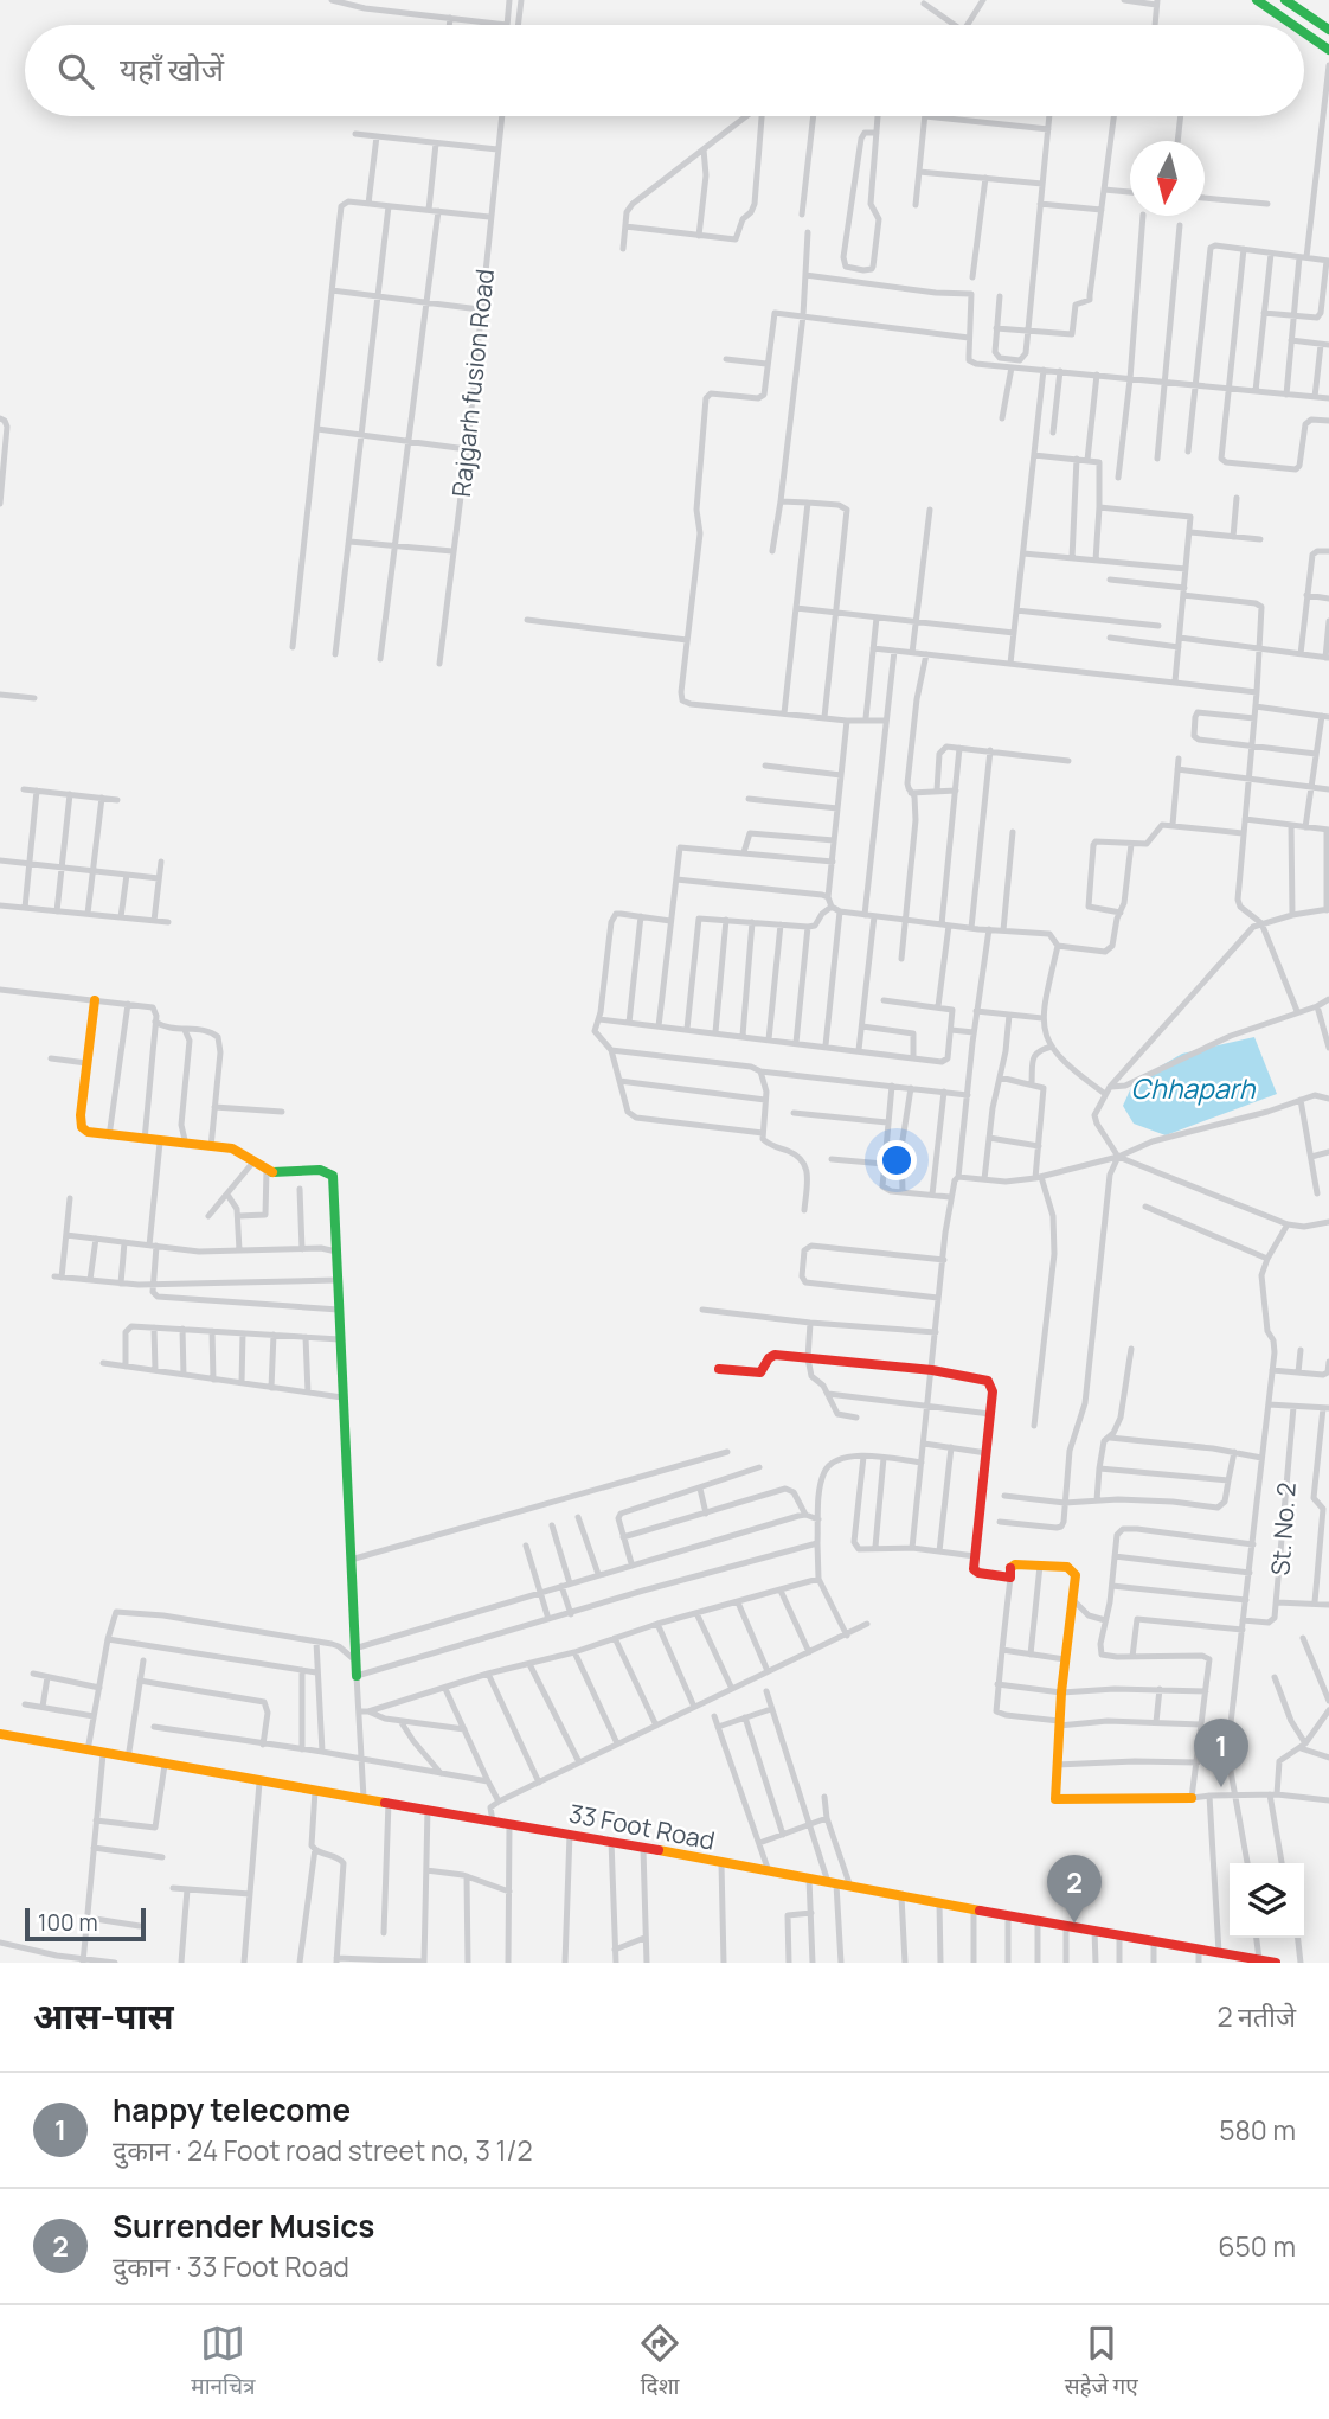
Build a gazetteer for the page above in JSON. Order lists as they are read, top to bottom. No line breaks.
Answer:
{"streets":{"street":["Rajgarh fusion Road","St. No. 2","33 Foot Road"]},"water":["Chhaparh"],"scale_bar":"100 m","north":"bottom","page":{"search":"यहाँ खोजें","pins":["1","2"],"scale":"100 m","heading":["आस-पास","2 नतीजे"],"list":[{"mark":"1","name":"happy telecome","note":"दुकान · 24 Foot road street no, 3 1/2","value":"580 m"},{"mark":"2","name":"Surrender Musics","note":"दुकान · 33 Foot Road","value":"650 m"}],"nav":["मानचित्र","दिशा","सहेजे गए"]}}
